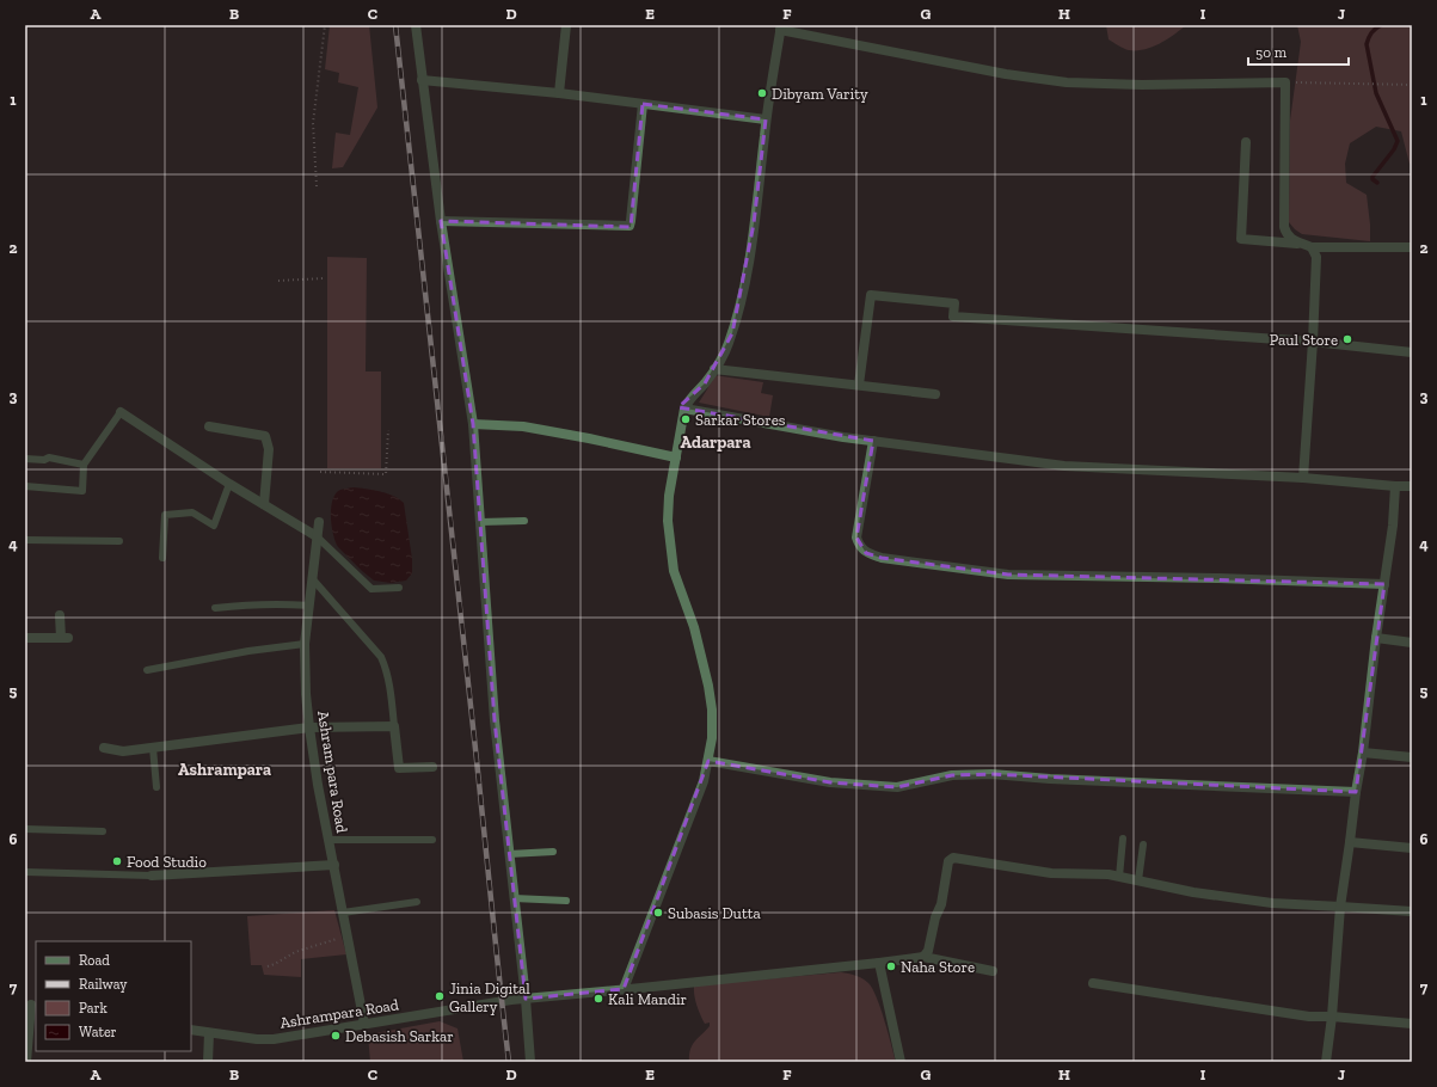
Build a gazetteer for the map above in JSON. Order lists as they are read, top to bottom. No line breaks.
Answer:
{"streets":{"street":["Ashram para Road","Ashrampara Road"]},"crossings":[["Ashram para Road","Ashrampara Road"]],"districts":["Adarpara","Ashrampara"],"places":["Dibyam Varity","Paul Store","Sarkar Stores","Food Studio","Subasis Dutta","Naha Store","Jinia Digital Gallery","Kali Mandir","Debasish Sarkar"],"legend":["Road","Railway","Park","Water"],"scale_bar":"50 m","grid":{"columns":["A","B","C","D","E","F","G","H","I","J"],"rows":["1","2","3","4","5","6","7"]}}
